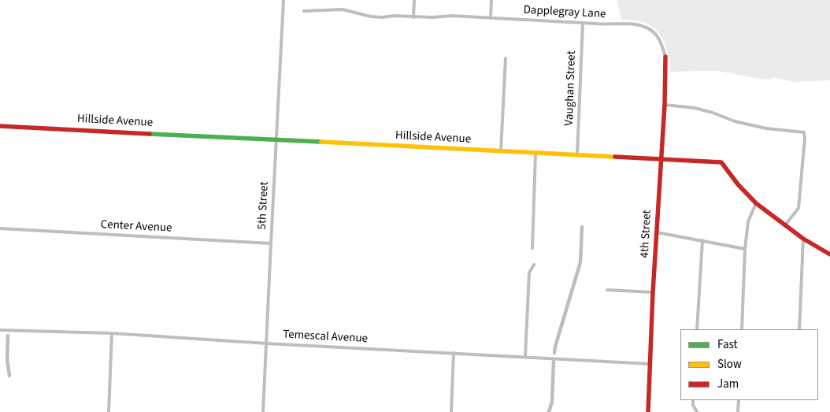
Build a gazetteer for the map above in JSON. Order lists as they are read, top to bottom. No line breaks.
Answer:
{"streets":{"street":["Dapplegray Lane","Vaughan Street","Hillside Avenue","5th Street","Center Avenue","4th Street","Temescal Avenue"]},"crossings":[["Dapplegray Lane","Vaughan Street"],["Dapplegray Lane","4th Street"],["Vaughan Street","Hillside Avenue"],["Hillside Avenue","5th Street"],["Hillside Avenue","4th Street"],["5th Street","Center Avenue"],["5th Street","Temescal Avenue"],["4th Street","Temescal Avenue"]],"legend":["Fast","Slow","Jam"]}
